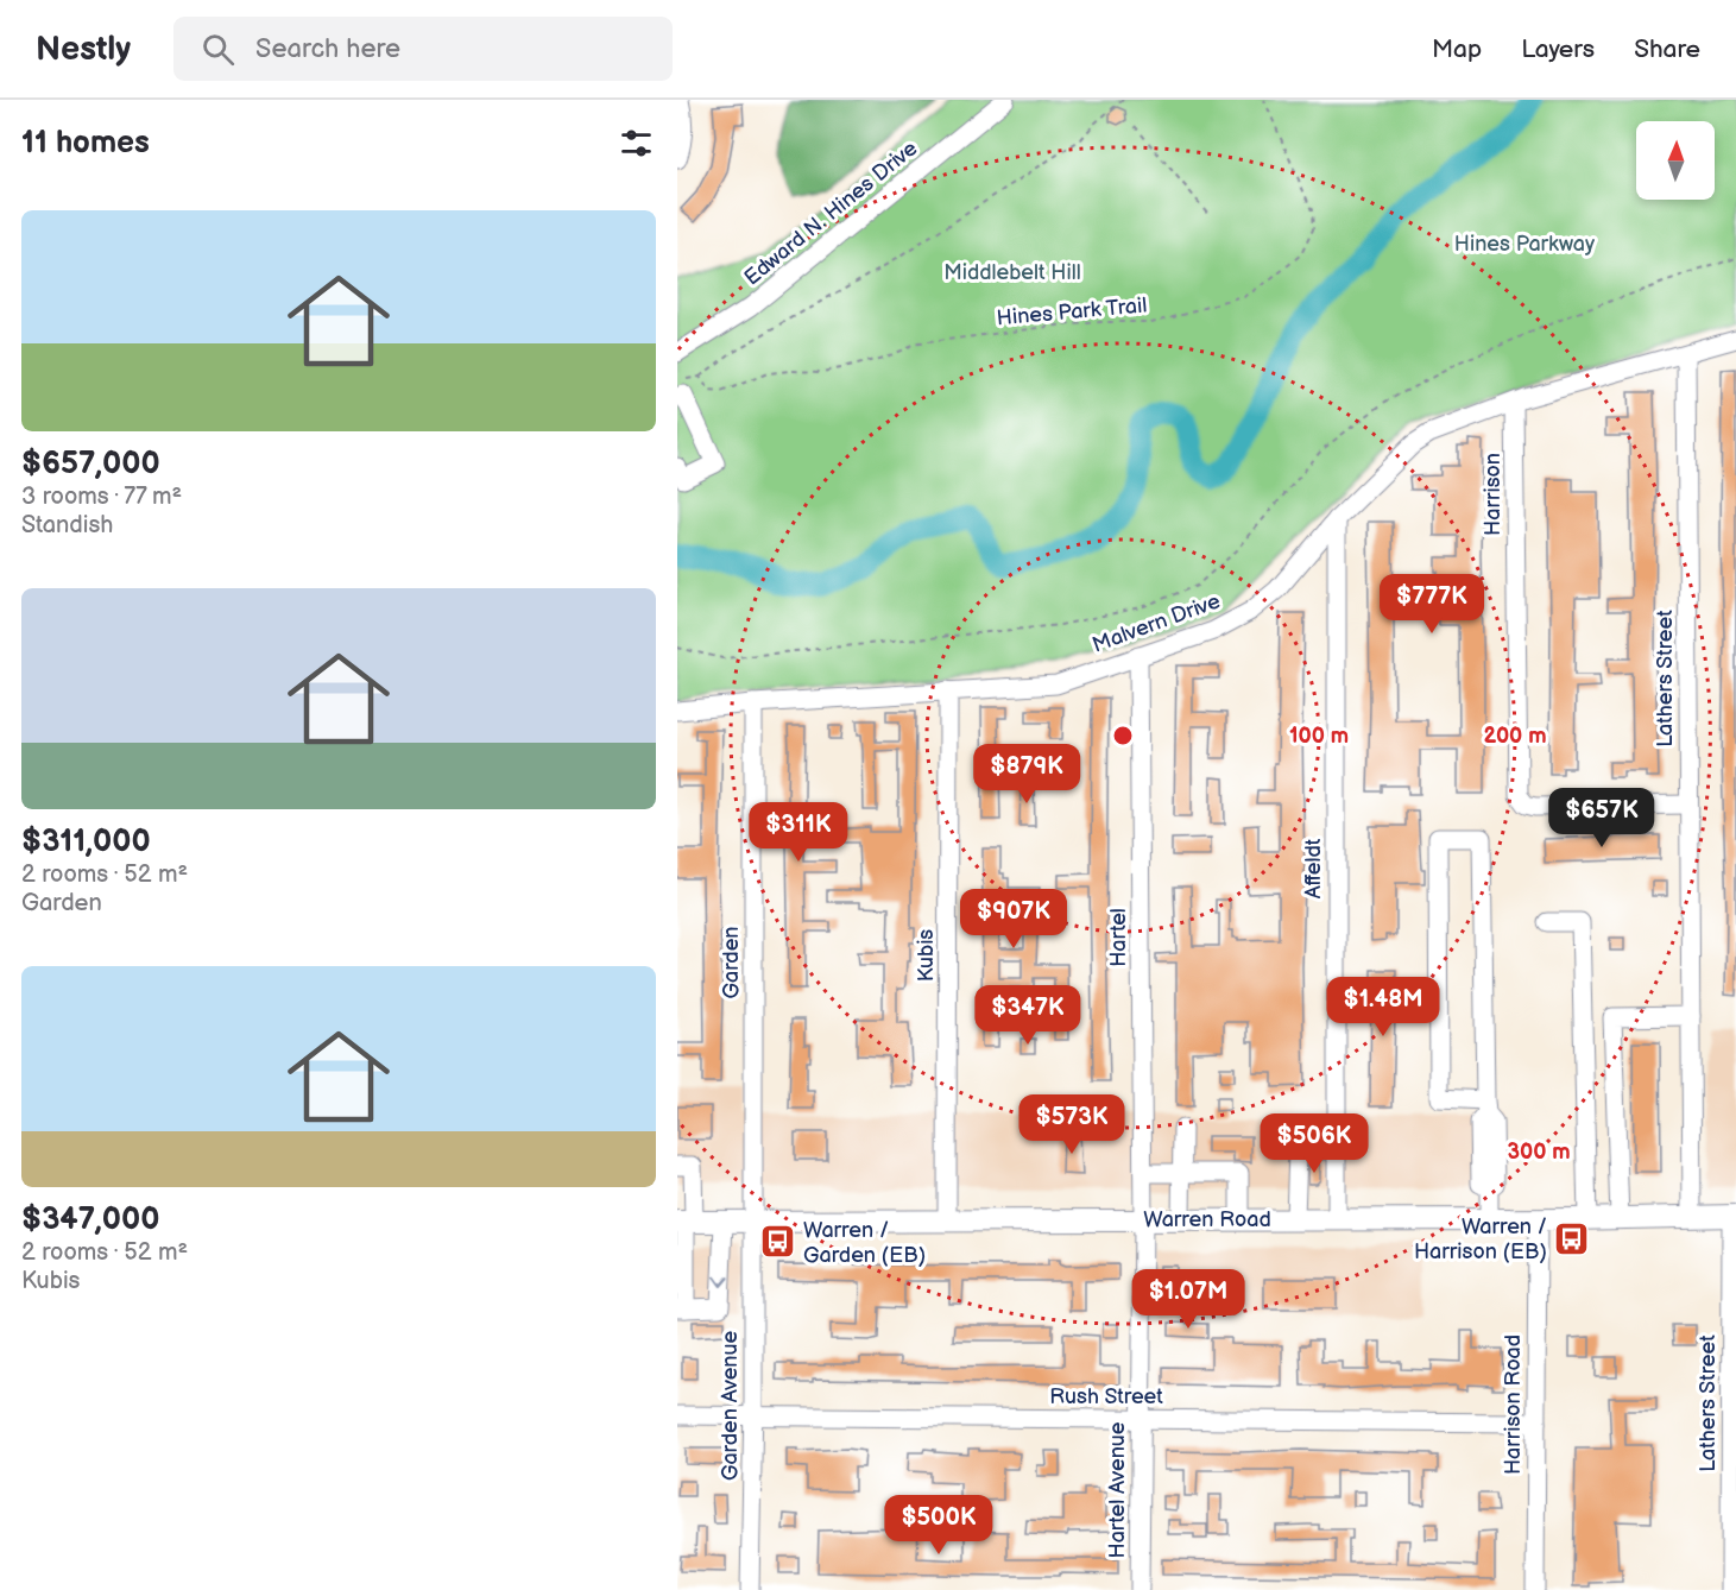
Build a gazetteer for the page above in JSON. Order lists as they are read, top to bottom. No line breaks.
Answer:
{"streets":{"main road":["Warren Road"],"street":["Edward N. Hines Drive","Harrison","Malvern Drive","Lathers Street","Affeldt","Hartel","Kubis","Garden","Rush Street","Harrison Road","Garden Avenue","Hartel Avenue"],"path":["Hines Park Trail"]},"crossings":[["Harrison","Malvern Drive"],["Harrison","Lathers Street"],["Malvern Drive","Lathers Street"],["Malvern Drive","Affeldt"],["Malvern Drive","Hartel"],["Malvern Drive","Kubis"],["Malvern Drive","Garden"],["Lathers Street","Warren Road"],["Affeldt","Warren Road"],["Hartel","Warren Road"],["Hartel","Hartel Avenue"],["Kubis","Warren Road"],["Garden","Warren Road"],["Garden","Garden Avenue"],["Warren Road","Harrison Road"],["Warren Road","Garden Avenue"],["Warren Road","Hartel Avenue"],["Rush Street","Harrison Road"],["Rush Street","Garden Avenue"],["Rush Street","Hartel Avenue"]],"parks":["Hines Parkway","Middlebelt Hill"],"places":{"bus stop":["Warren / Harrison (EB)","Warren / Garden (EB)"]},"north":"top","page":{"header":"Nestly","search":"Search here","nav":["Map","Layers","Share"],"heading":"11 homes","list":[{"name":"$657,000","note":"3 rooms · 77 m² · Standish"},{"name":"$311,000","note":"2 rooms · 52 m² · Garden"},{"name":"$347,000","note":"2 rooms · 52 m² · Kubis"}],"price":["$777K","$879K","$657K","$311K","$907K","$1.48M","$347K","$573K","$506K","$1.07M","$500K"]},"rings":["100 m","200 m","300 m"]}
